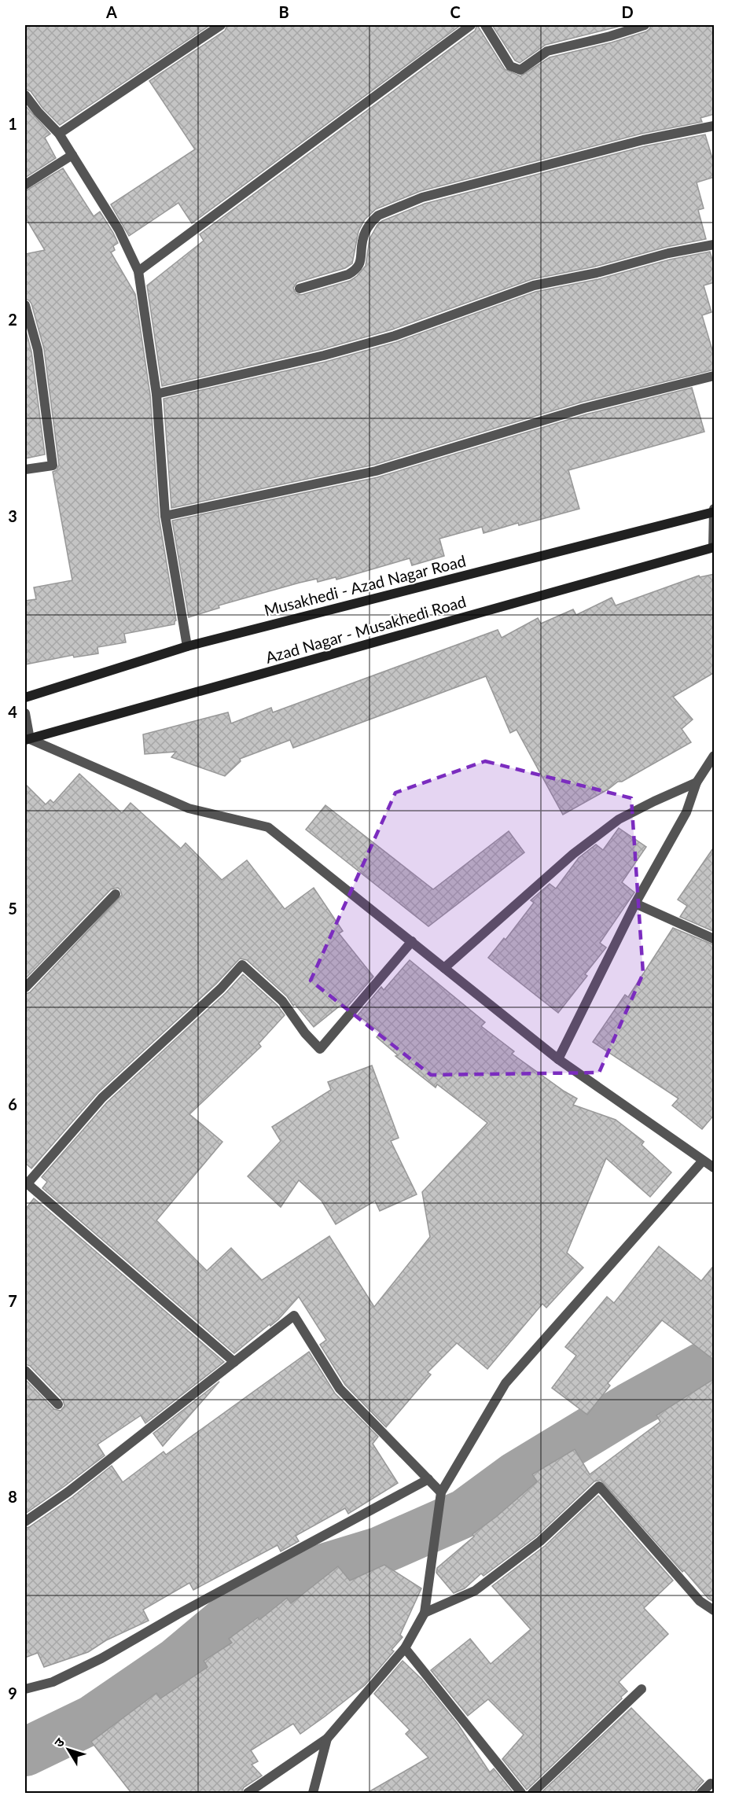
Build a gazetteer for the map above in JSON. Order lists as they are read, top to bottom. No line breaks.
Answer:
{"streets":{"main road":["Musakhedi - Azad Nagar Road","Azad Nagar - Musakhedi Road"]},"north":"top left","grid":{"columns":["A","B","C","D"],"rows":["1","2","3","4","5","6","7","8","9"]}}
